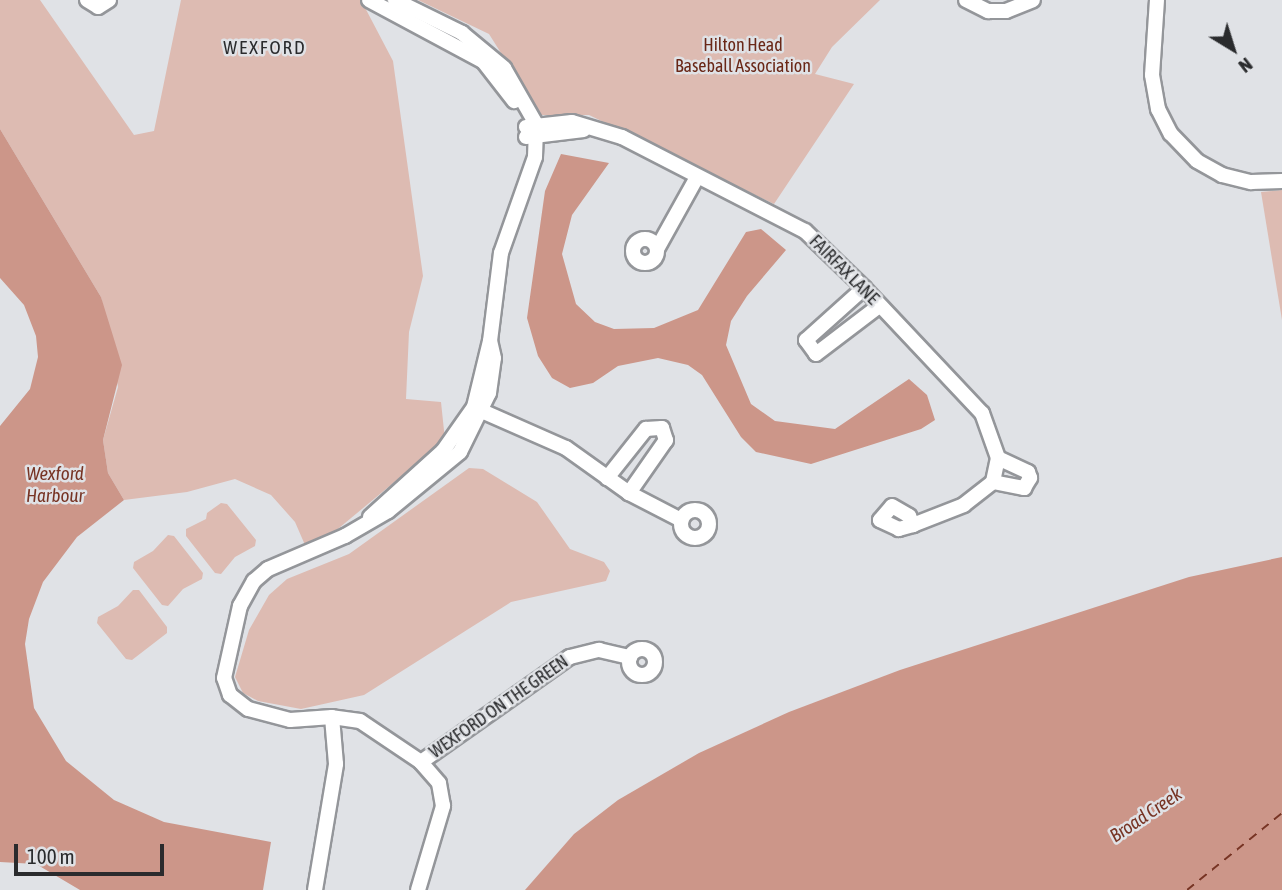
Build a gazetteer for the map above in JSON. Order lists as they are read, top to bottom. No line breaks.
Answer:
{"streets":{"street":["FAIRFAX LANE","WEXFORD ON THE GREEN"]},"districts":["WEXFORD"],"water":["Wexford Harbour","Broad Creek"],"parks":["Hilton Head Baseball Association"],"scale_bar":"100 m","north":"bottom right"}
